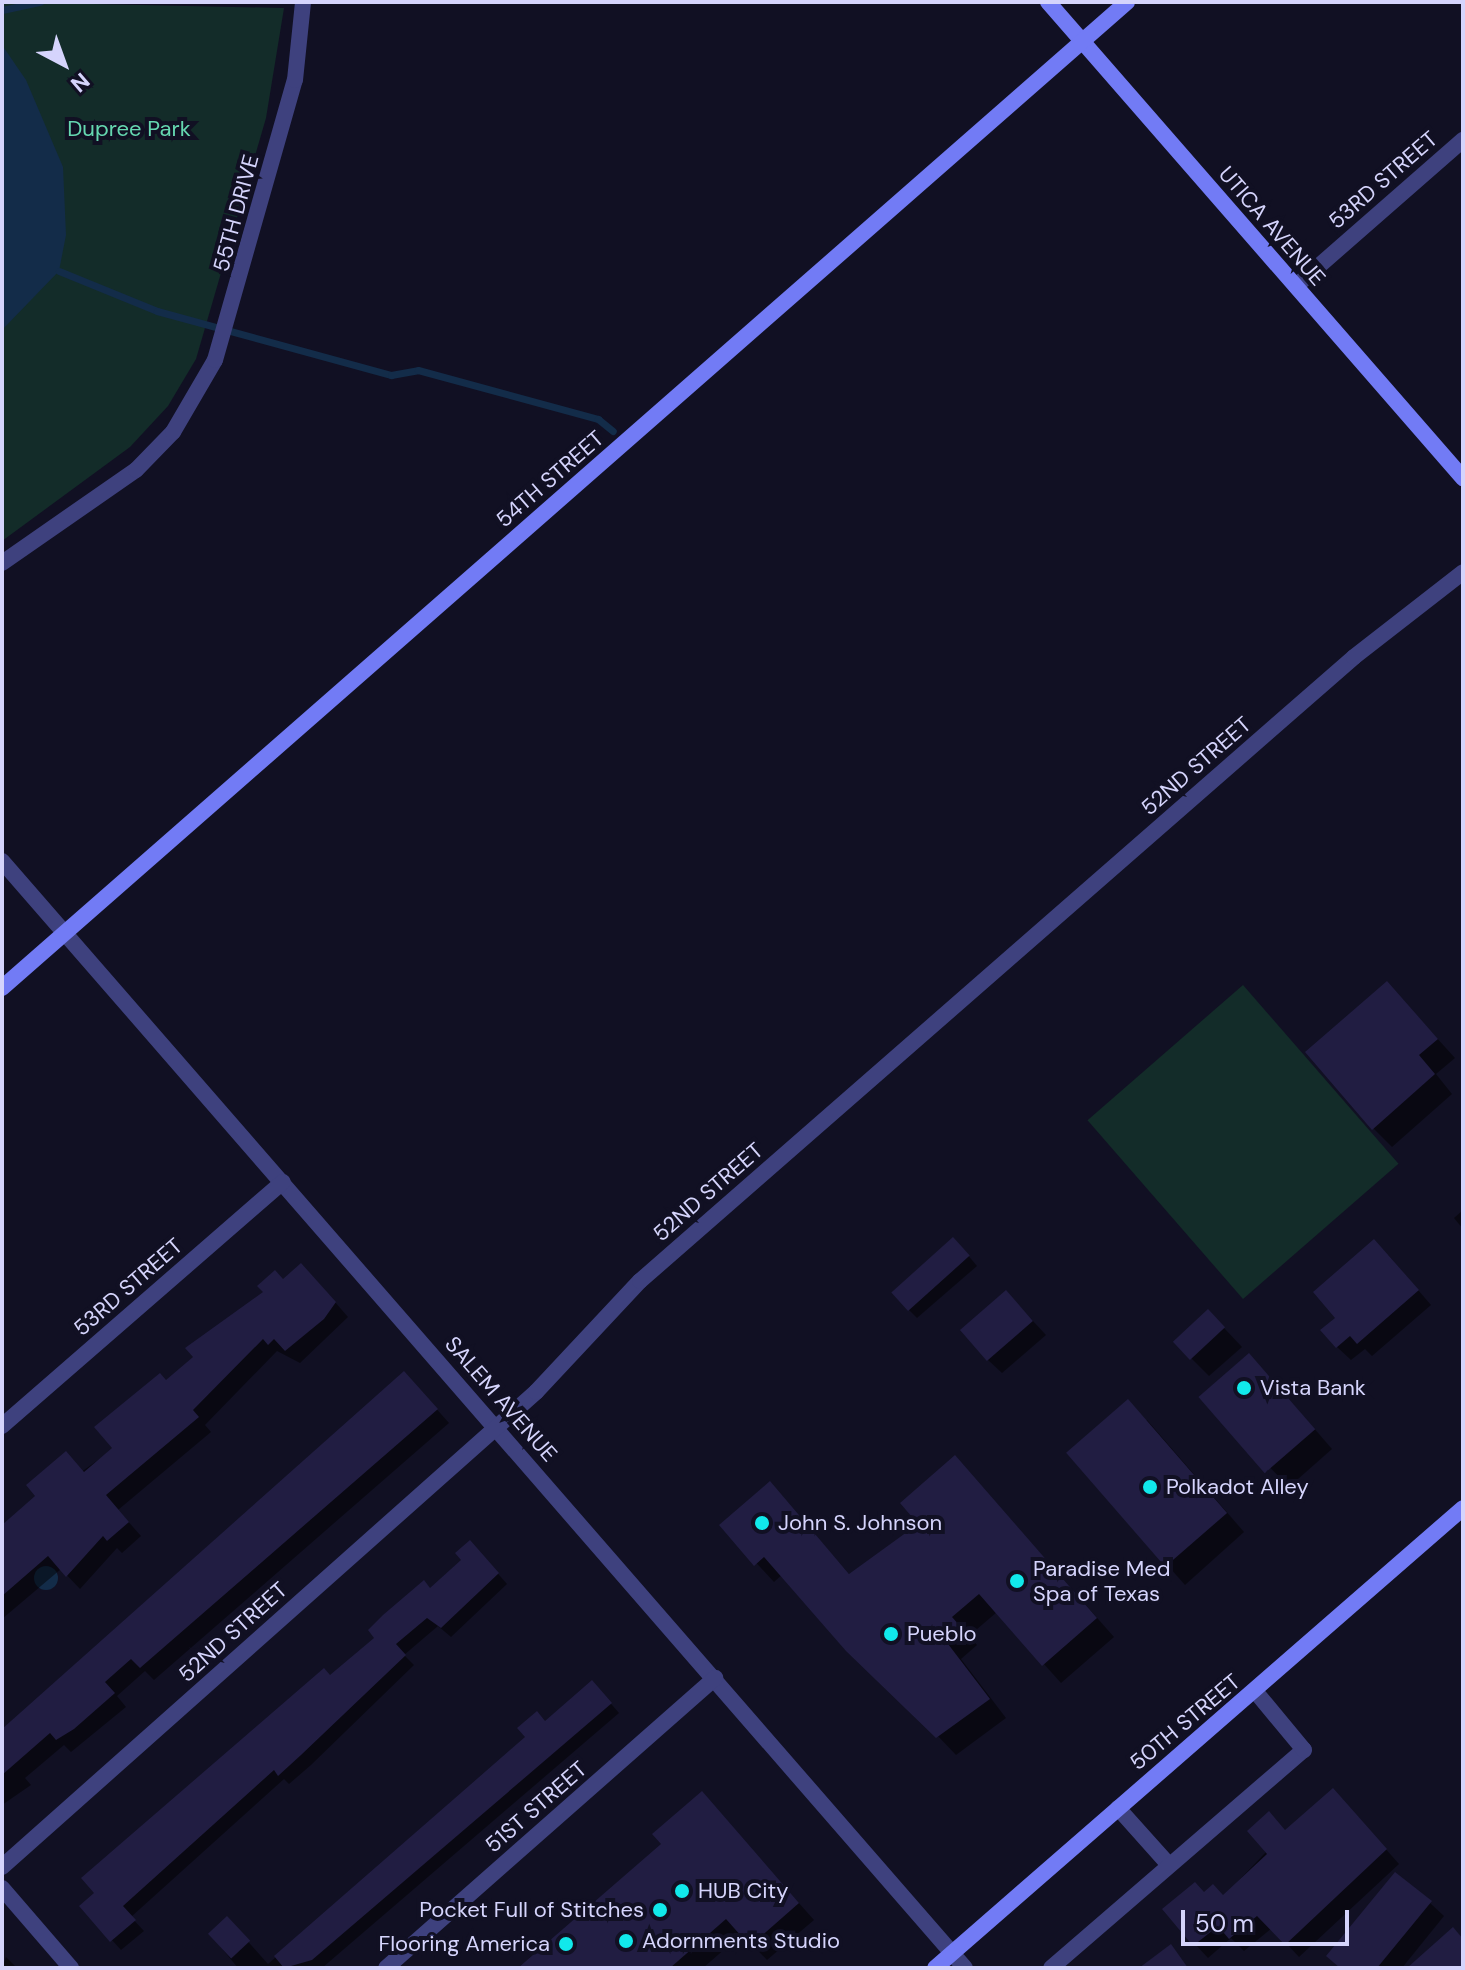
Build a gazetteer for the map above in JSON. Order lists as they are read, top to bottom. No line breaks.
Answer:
{"streets":{"street":["53RD STREET","55TH DRIVE","UTICA AVENUE","54TH STREET","52ND STREET","SALEM AVENUE","50TH STREET","51ST STREET"]},"crossings":[["53RD STREET","UTICA AVENUE"],["53RD STREET","SALEM AVENUE"],["UTICA AVENUE","54TH STREET"],["54TH STREET","SALEM AVENUE"],["52ND STREET","SALEM AVENUE"],["SALEM AVENUE","50TH STREET"],["SALEM AVENUE","51ST STREET"]],"parks":["Dupree Park"],"places":["Vista Bank","Polkadot Alley","John S. Johnson","Paradise Med Spa of Texas","Pueblo","HUB City","Pocket Full of Stitches","Adornments Studio","Flooring America"],"scale_bar":"50 m","north":"bottom right"}
